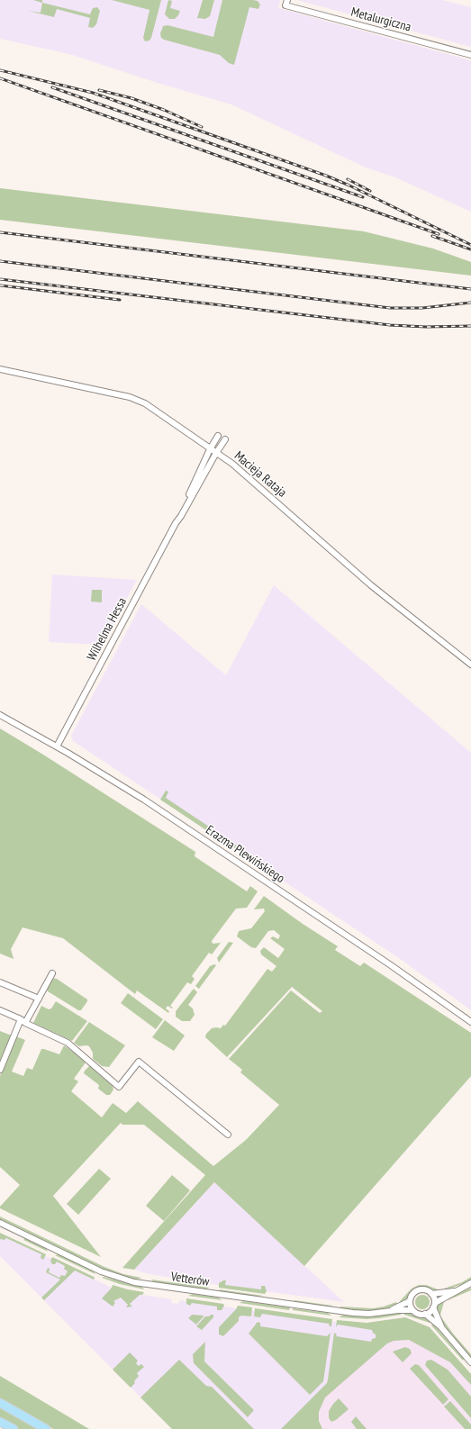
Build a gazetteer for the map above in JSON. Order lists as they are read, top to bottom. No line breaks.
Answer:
{"streets":{"street":["Metalurgiczna","Macieja Rataja","Wilhelma Hessa","Erazma Plewińskiego","Vetterów"]},"crossings":[["Macieja Rataja","Wilhelma Hessa"],["Wilhelma Hessa","Erazma Plewińskiego"]]}
